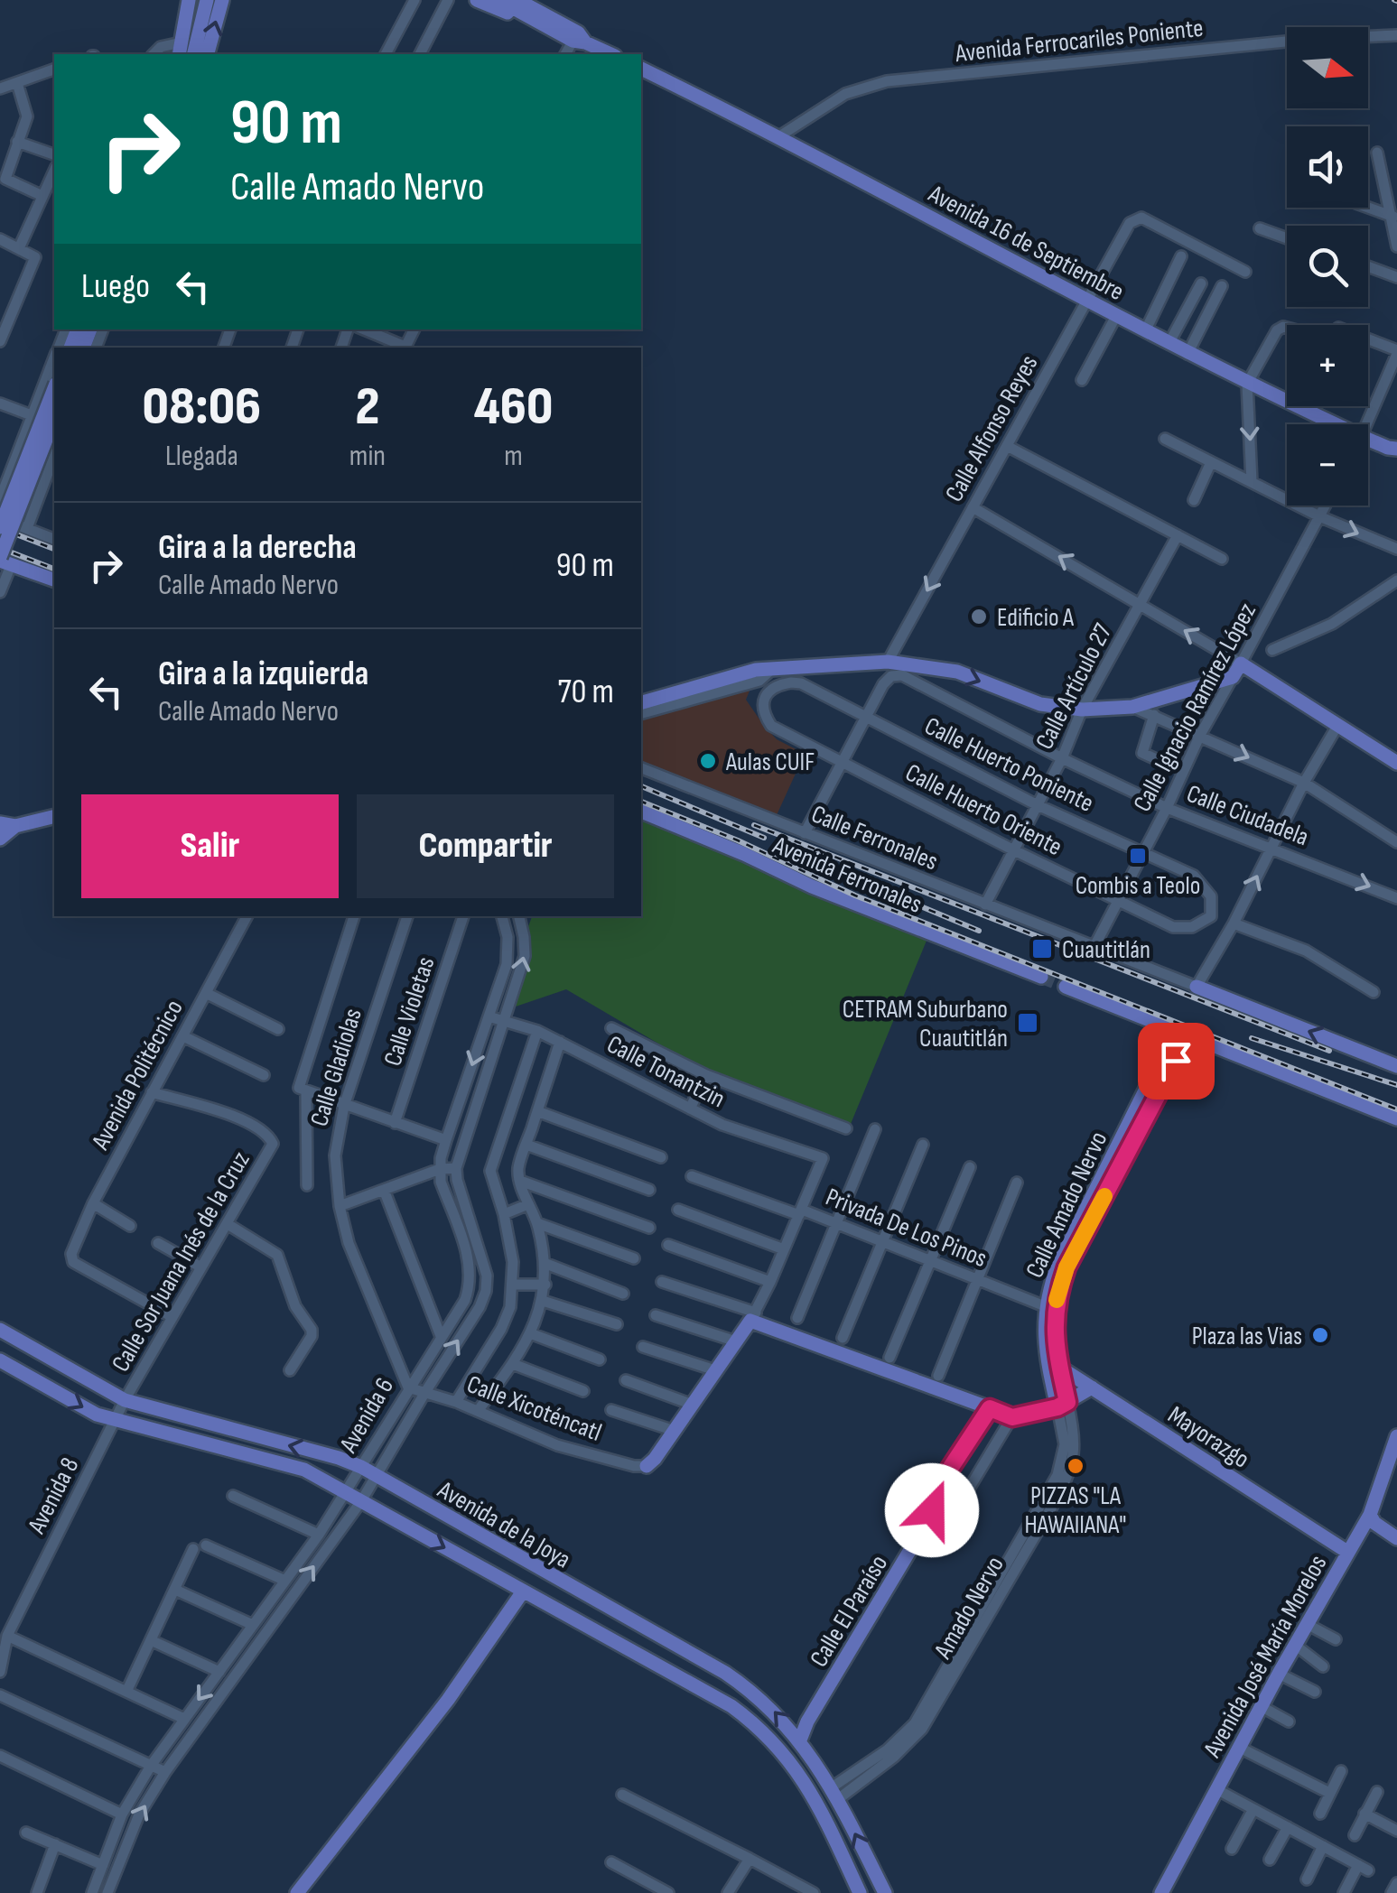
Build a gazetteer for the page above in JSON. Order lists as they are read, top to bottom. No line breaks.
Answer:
{"streets":{"main road":["Avenida 16 de Septiembre","Calle Ignacio Ramírez López","Avenida Ferronales","Calle Amado Nervo","Mayorazgo","Avenida de la Joya","Calle El Paraíso","Avenida José María Morelos"],"street":["Avenida Ferrocariles Poniente","Calle Alfonso Reyes","Calle Artículo 27","Calle Huerto Poniente","Calle Huerto Oriente","Calle Ciudadela","Calle Ferronales","Calle Violetas","Calle Gladiolas","Calle Tonantzin","Avenida Politécnico","Privada De Los Pinos","Calle Sor Juana Inés de la Cruz","Calle Xicoténcatl","Avenida 6","Avenida 8","Amado Nervo"]},"crossings":[["Avenida Ferrocariles Poniente","Avenida 16 de Septiembre"],["Avenida 16 de Septiembre","Calle Alfonso Reyes"],["Calle Alfonso Reyes","Calle Huerto Poniente"],["Calle Alfonso Reyes","Calle Huerto Oriente"],["Calle Alfonso Reyes","Calle Ciudadela"],["Calle Alfonso Reyes","Calle Ferronales"],["Calle Artículo 27","Calle Huerto Poniente"],["Calle Artículo 27","Calle Huerto Oriente"],["Calle Artículo 27","Calle Ciudadela"],["Calle Artículo 27","Calle Ferronales"],["Calle Ignacio Ramírez López","Calle Huerto Poniente"],["Calle Ignacio Ramírez López","Calle Huerto Oriente"],["Calle Ignacio Ramírez López","Calle Ciudadela"],["Calle Ignacio Ramírez López","Calle Ferronales"],["Calle Huerto Poniente","Calle Huerto Oriente"],["Calle Gladiolas","Calle Xicoténcatl"],["Calle Gladiolas","Avenida 6"],["Calle Tonantzin","Privada De Los Pinos"],["Calle Tonantzin","Avenida 6"],["Avenida Politécnico","Calle Sor Juana Inés de la Cruz"],["Calle Amado Nervo","Privada De Los Pinos"],["Calle Amado Nervo","Mayorazgo"],["Calle Amado Nervo","Amado Nervo"],["Calle Sor Juana Inés de la Cruz","Avenida 8"],["Calle Sor Juana Inés de la Cruz","Avenida de la Joya"],["Calle Xicoténcatl","Avenida 6"],["Avenida 6","Avenida de la Joya"],["Mayorazgo","Avenida José María Morelos"],["Avenida 8","Avenida de la Joya"],["Avenida de la Joya","Amado Nervo"],["Avenida de la Joya","Calle El Paraíso"]],"places":{"other":["Edificio A","Aulas CUIF","Plaza las Vias","PIZZAS \"LA HAWAIIANA\""],"transit":["Combis a Teolo","Cuautitlán","CETRAM Suburbano Cuautitlán"]},"north":"right","page":{"map_buttons":["+","−"],"turn":["90 m","Calle Amado Nervo"],"then":"Luego","eta":["08:06","Llegada","2","min","460","m"],"list":[{"name":"Gira a la derecha","note":"Calle Amado Nervo","value":"90 m"},{"name":"Gira a la izquierda","note":"Calle Amado Nervo","value":"70 m"}],"buttons":["Salir","Compartir"]}}
